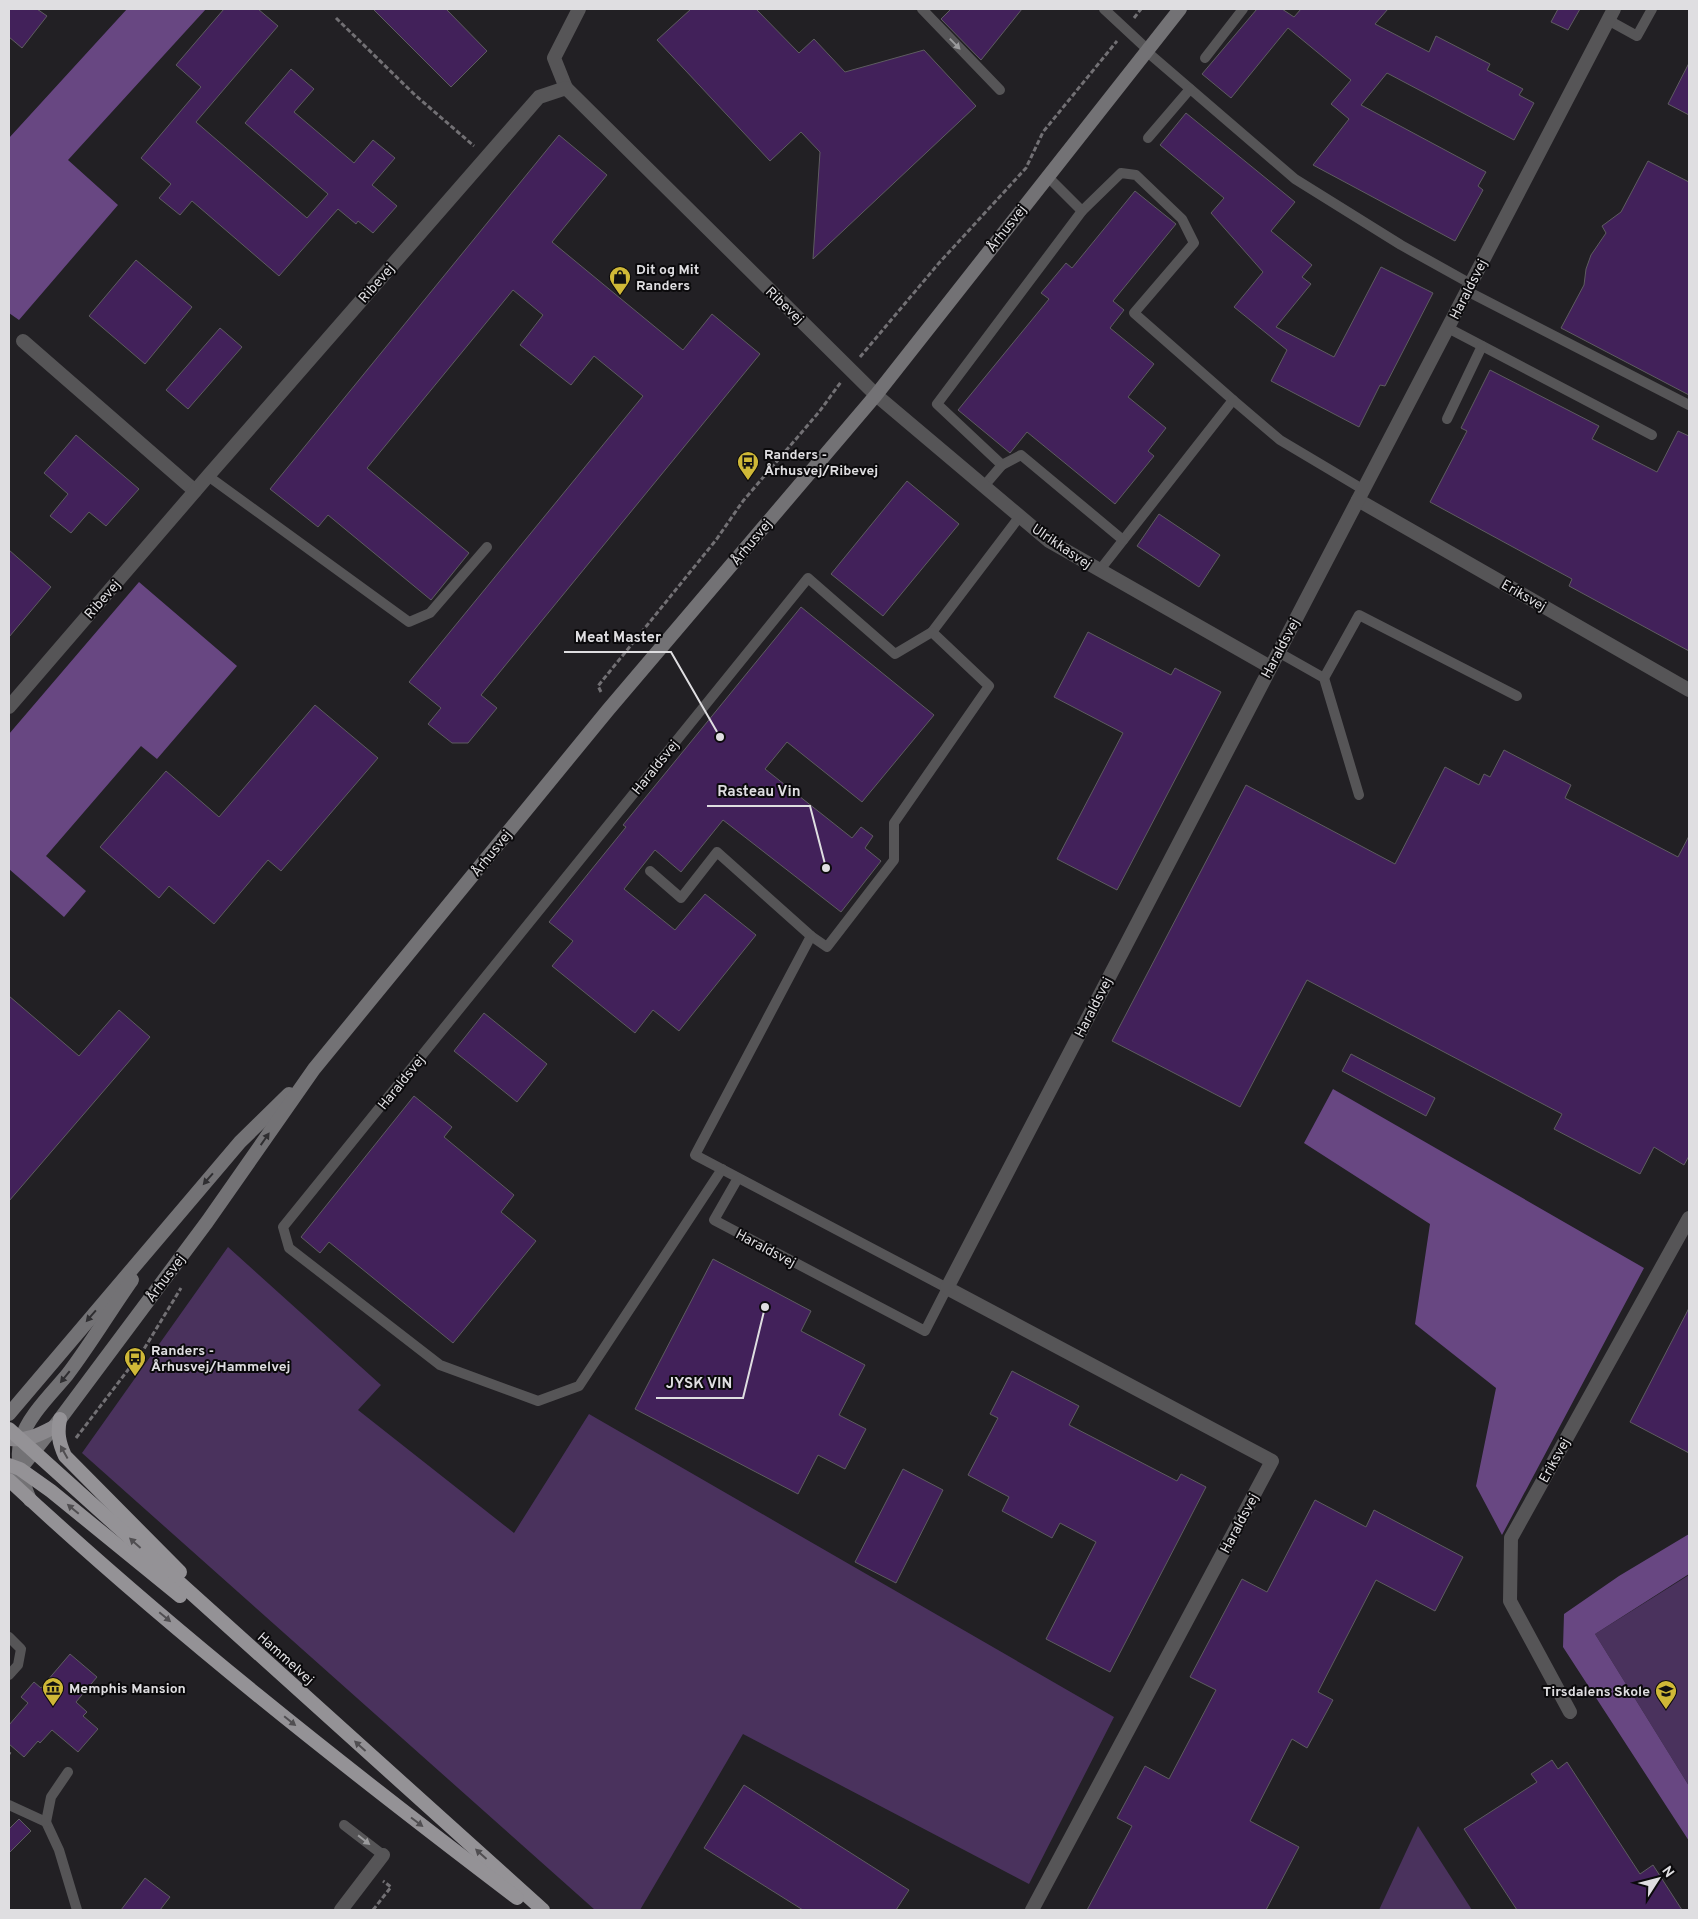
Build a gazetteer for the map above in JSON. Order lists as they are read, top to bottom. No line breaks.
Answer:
{"streets":{"highway":["Hammelvej"],"main road":["Århusvej"],"street":["Ribevej","Haraldsvej","Ulrikkasvej","Eriksvej"]},"crossings":[["Århusvej","Ribevej"],["Århusvej","Ulrikkasvej"],["Århusvej","Hammelvej"],["Ribevej","Ulrikkasvej"],["Haraldsvej","Ulrikkasvej"],["Haraldsvej","Eriksvej"]],"places":{"shop":["Dit og Mit Randers"],"bus stop":["Randers - Århusvej/Ribevej","Randers - Århusvej/Hammelvej"],"other":["Meat Master","Rasteau Vin","JYSK VIN"],"museum":["Memphis Mansion"],"school or university":["Tirsdalens Skole"]},"north":"top right"}
